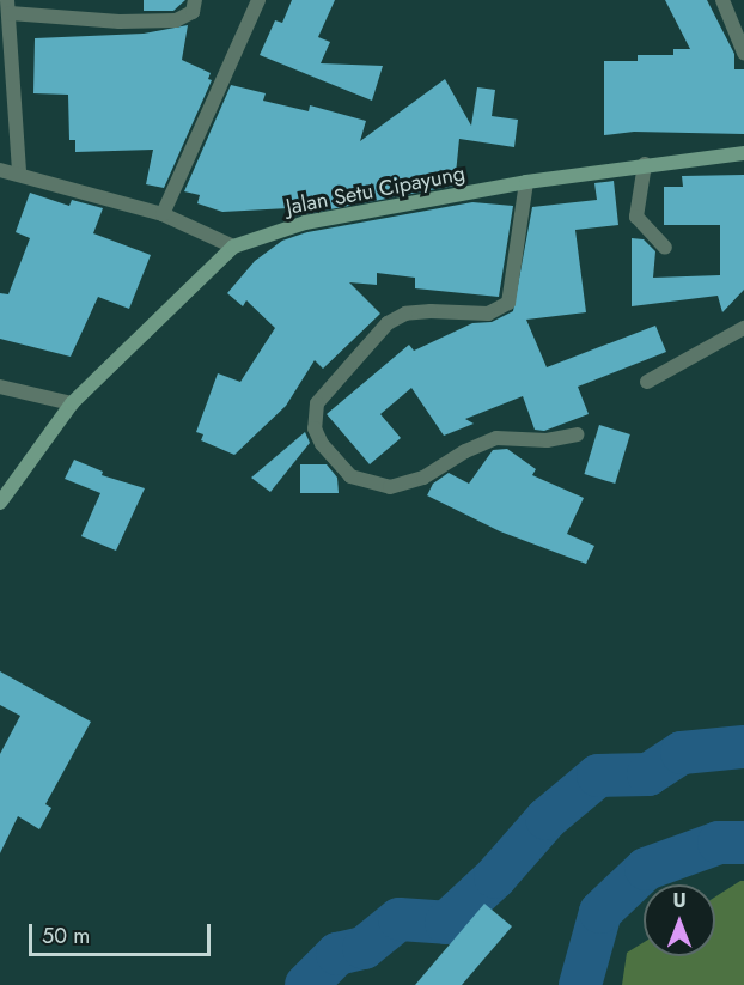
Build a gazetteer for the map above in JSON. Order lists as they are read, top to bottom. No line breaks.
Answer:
{"streets":{"street":["Jalan Setu Cipayung"]},"scale_bar":"50 m","north":"top"}
